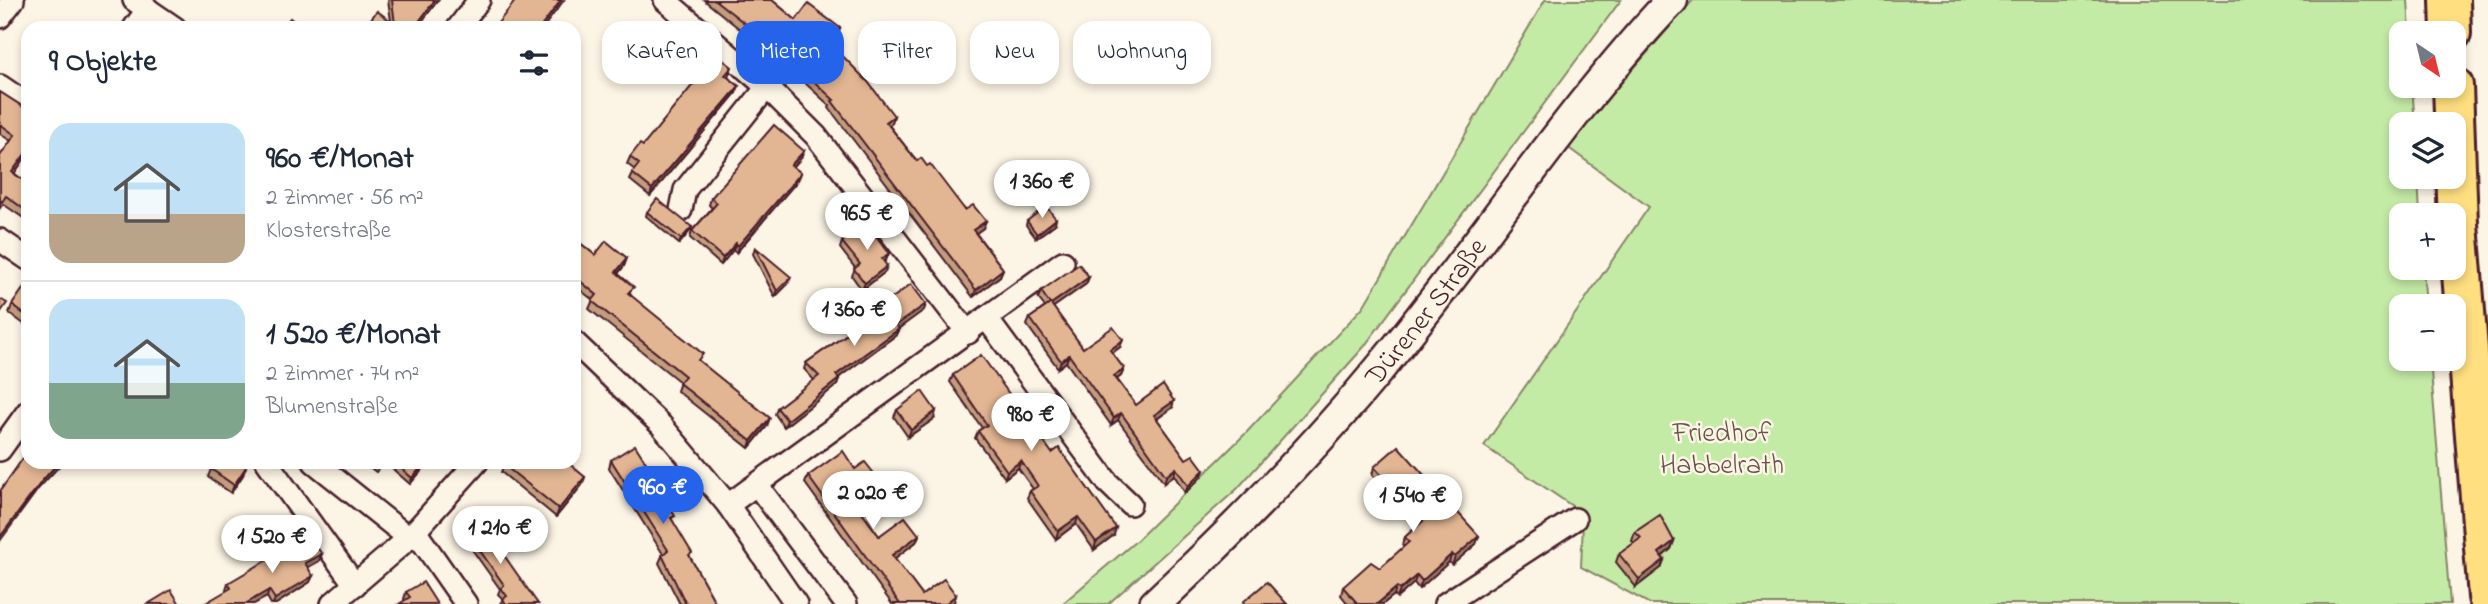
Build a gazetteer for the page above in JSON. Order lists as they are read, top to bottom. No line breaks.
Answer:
{"streets":{"main road":["Dürener Straße"]},"parks":["Friedhof Habbelrath"],"north":"bottom right","page":{"map_buttons":["+","−"],"chip":["Kaufen","Mieten","Filter","Neu","Wohnung"],"heading":"9 Objekte","list":[{"name":"960 €/Monat","note":"2 Zimmer · 56 m² · Klosterstraße"},{"name":"1 520 €/Monat","note":"2 Zimmer · 74 m² · Blumenstraße"}],"price":["1 360 €","965 €","1 360 €","980 €","960 €","2 020 €","1 540 €","1 210 €","1 520 €"]}}
